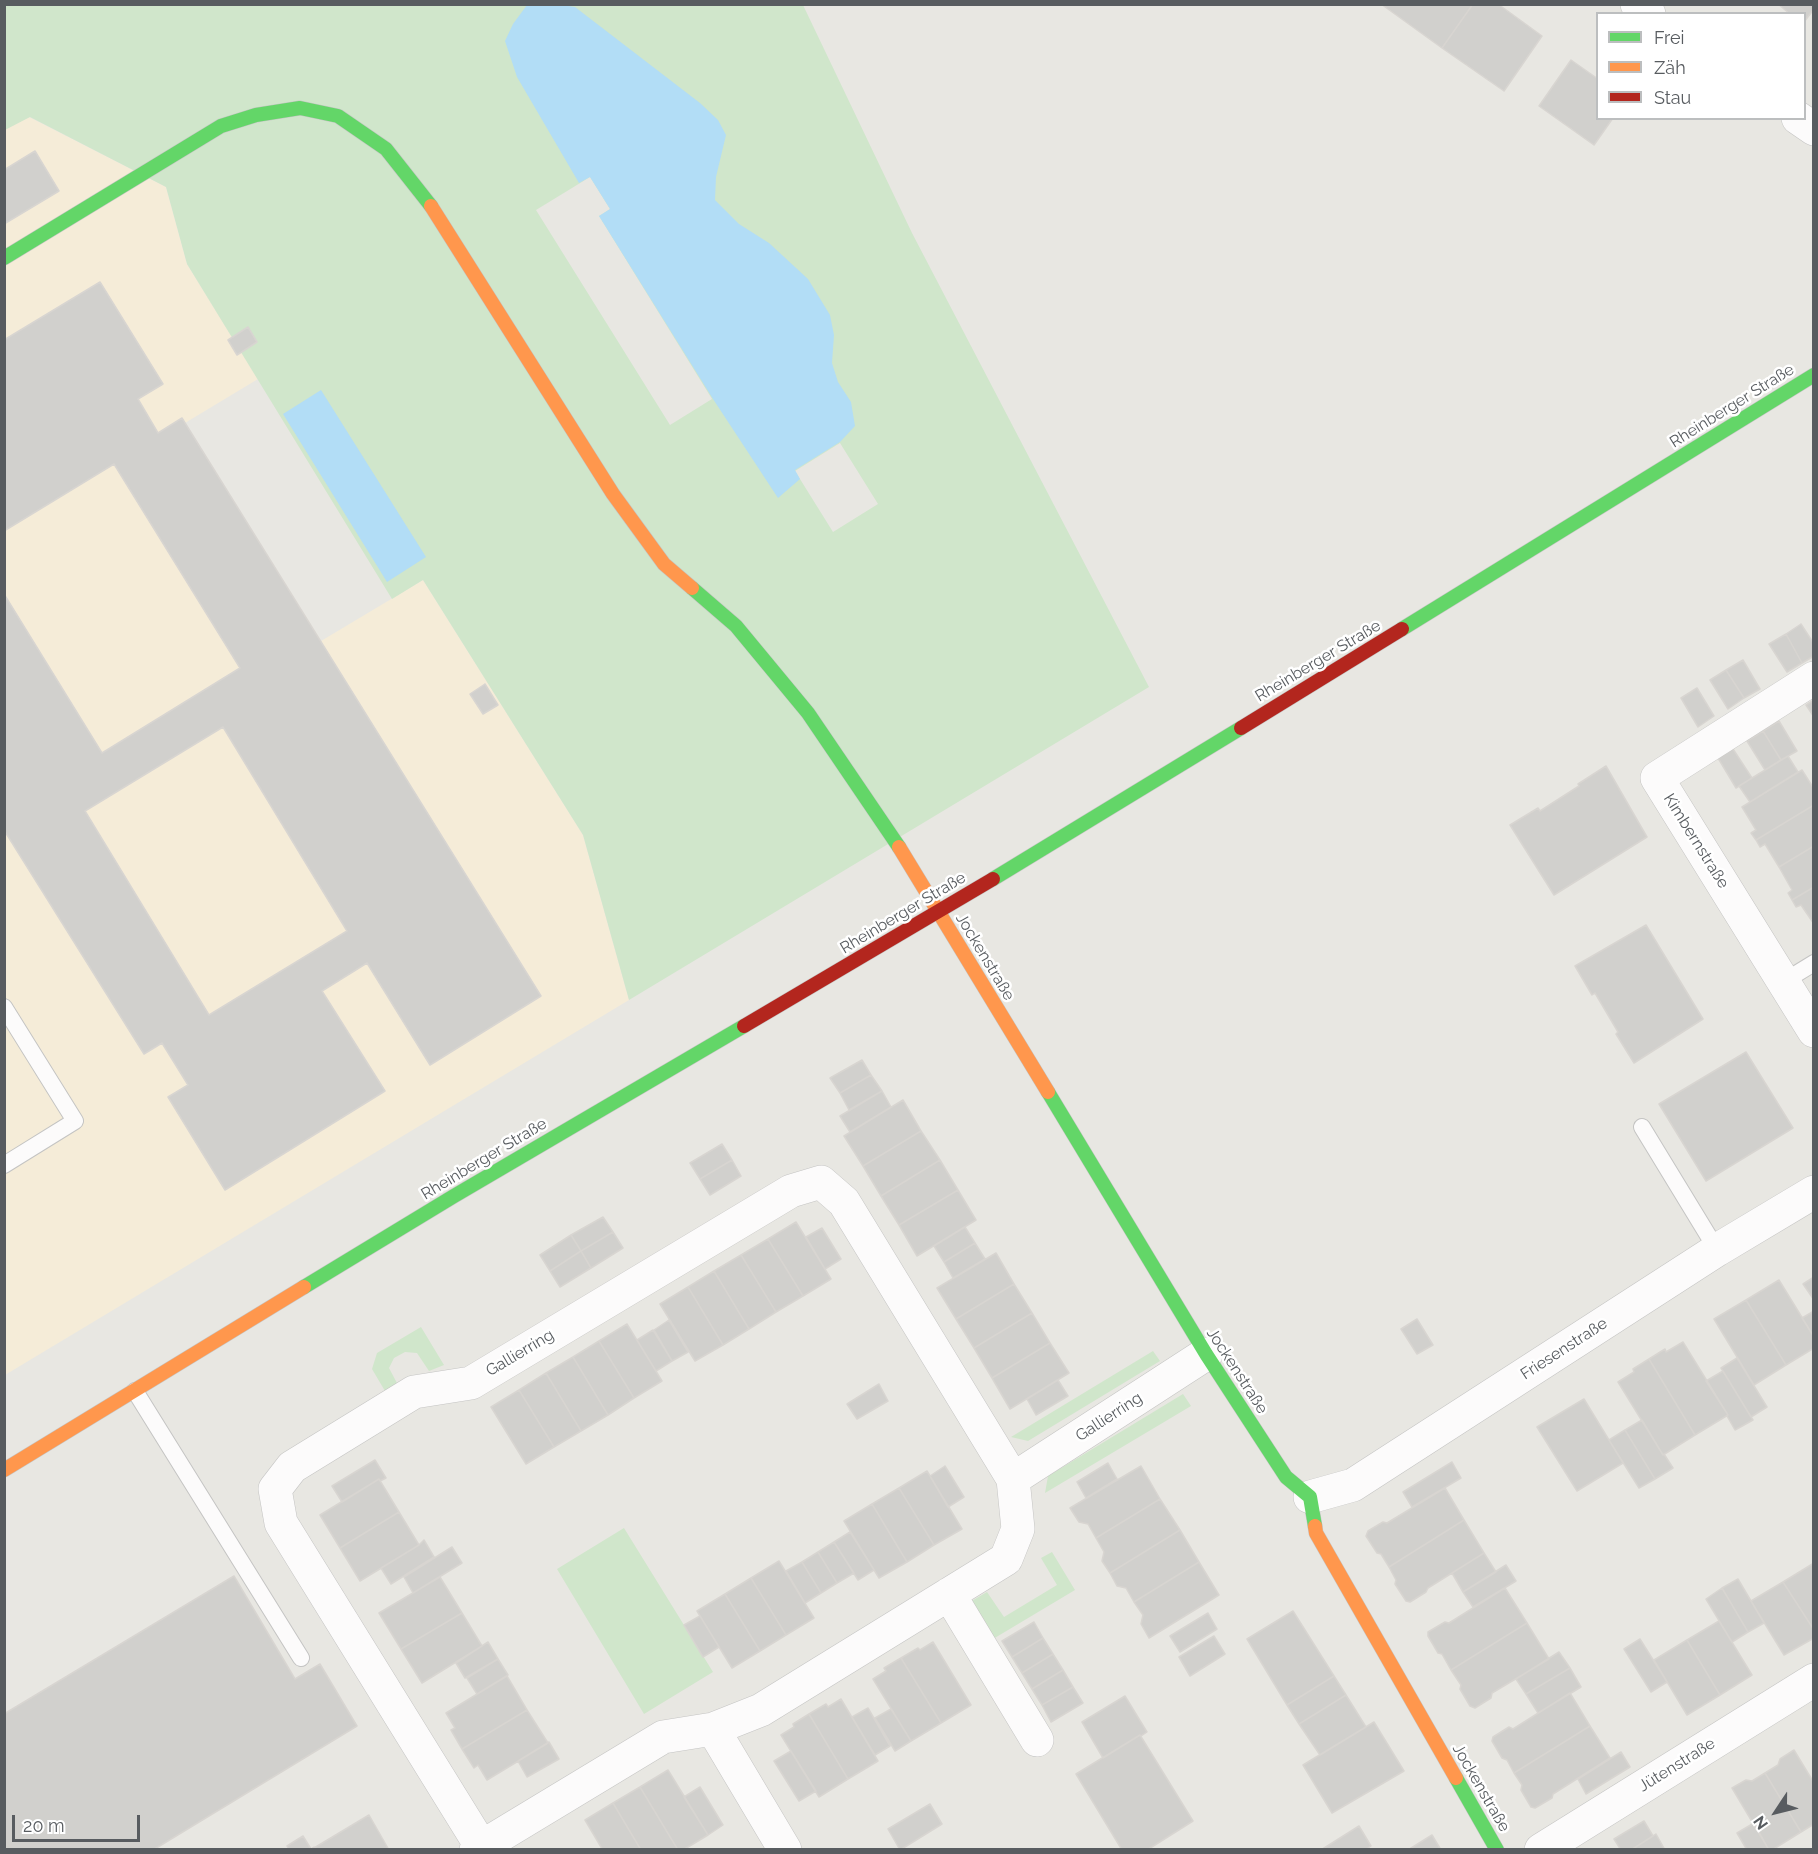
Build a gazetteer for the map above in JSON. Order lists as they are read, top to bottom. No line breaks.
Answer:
{"streets":{"street":["Rheinberger Straße","Kimbernstraße","Jockenstraße","Friesenstraße","Gallierring","Jütenstraße"]},"crossings":[["Rheinberger Straße","Jockenstraße"],["Jockenstraße","Friesenstraße"],["Jockenstraße","Gallierring"]],"legend":["Frei","Zäh","Stau"],"scale_bar":"20 m","north":"bottom left"}
